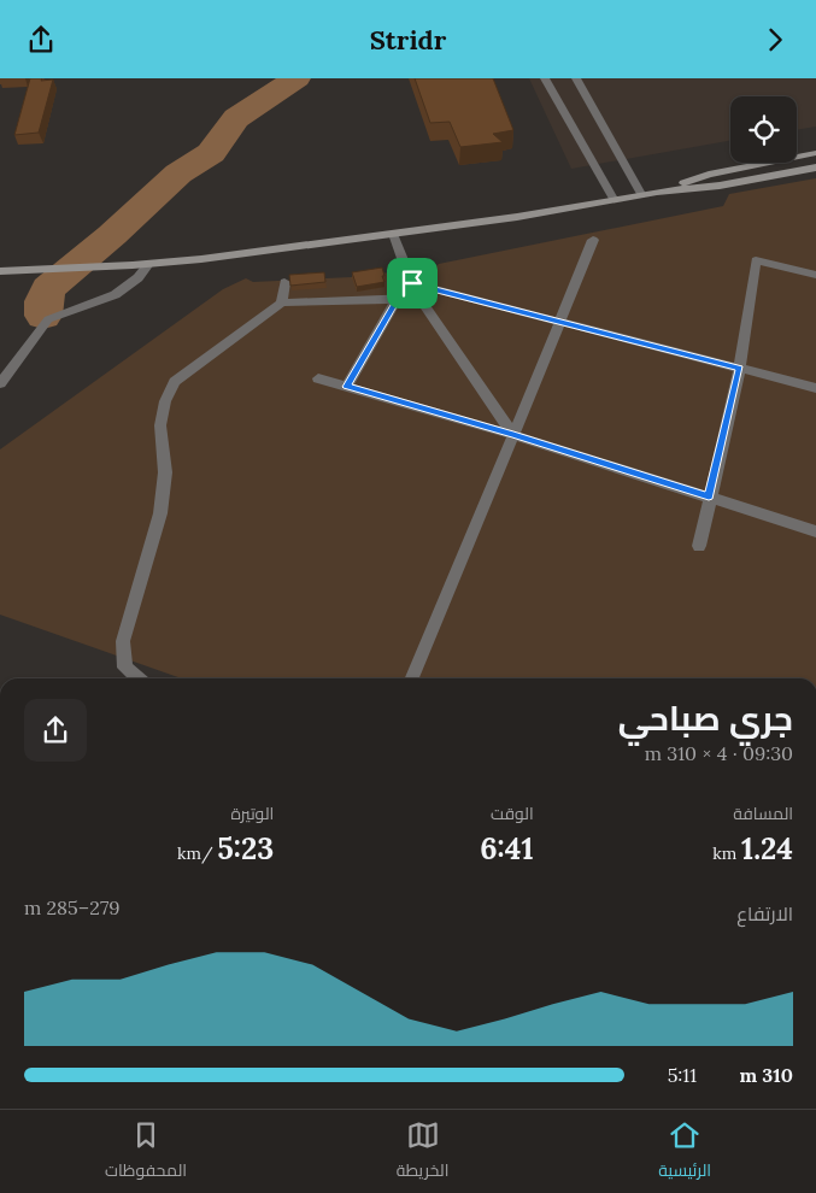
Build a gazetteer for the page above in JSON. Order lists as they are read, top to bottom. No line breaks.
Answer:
{"page":{"header":"Stridr","heading":["جري صباحي","09:30 · 4 × 310 m"],"stats":[["المسافة","1.24 km"],["الوقت","6:41"],["الوتيرة","5:23 /km"]],"chart":["الارتفاع","279–285 m"],"list":[{"name":"310 m","note":"5:11"}],"tabs":["الرئيسية","الخريطة","المحفوظات"]}}
